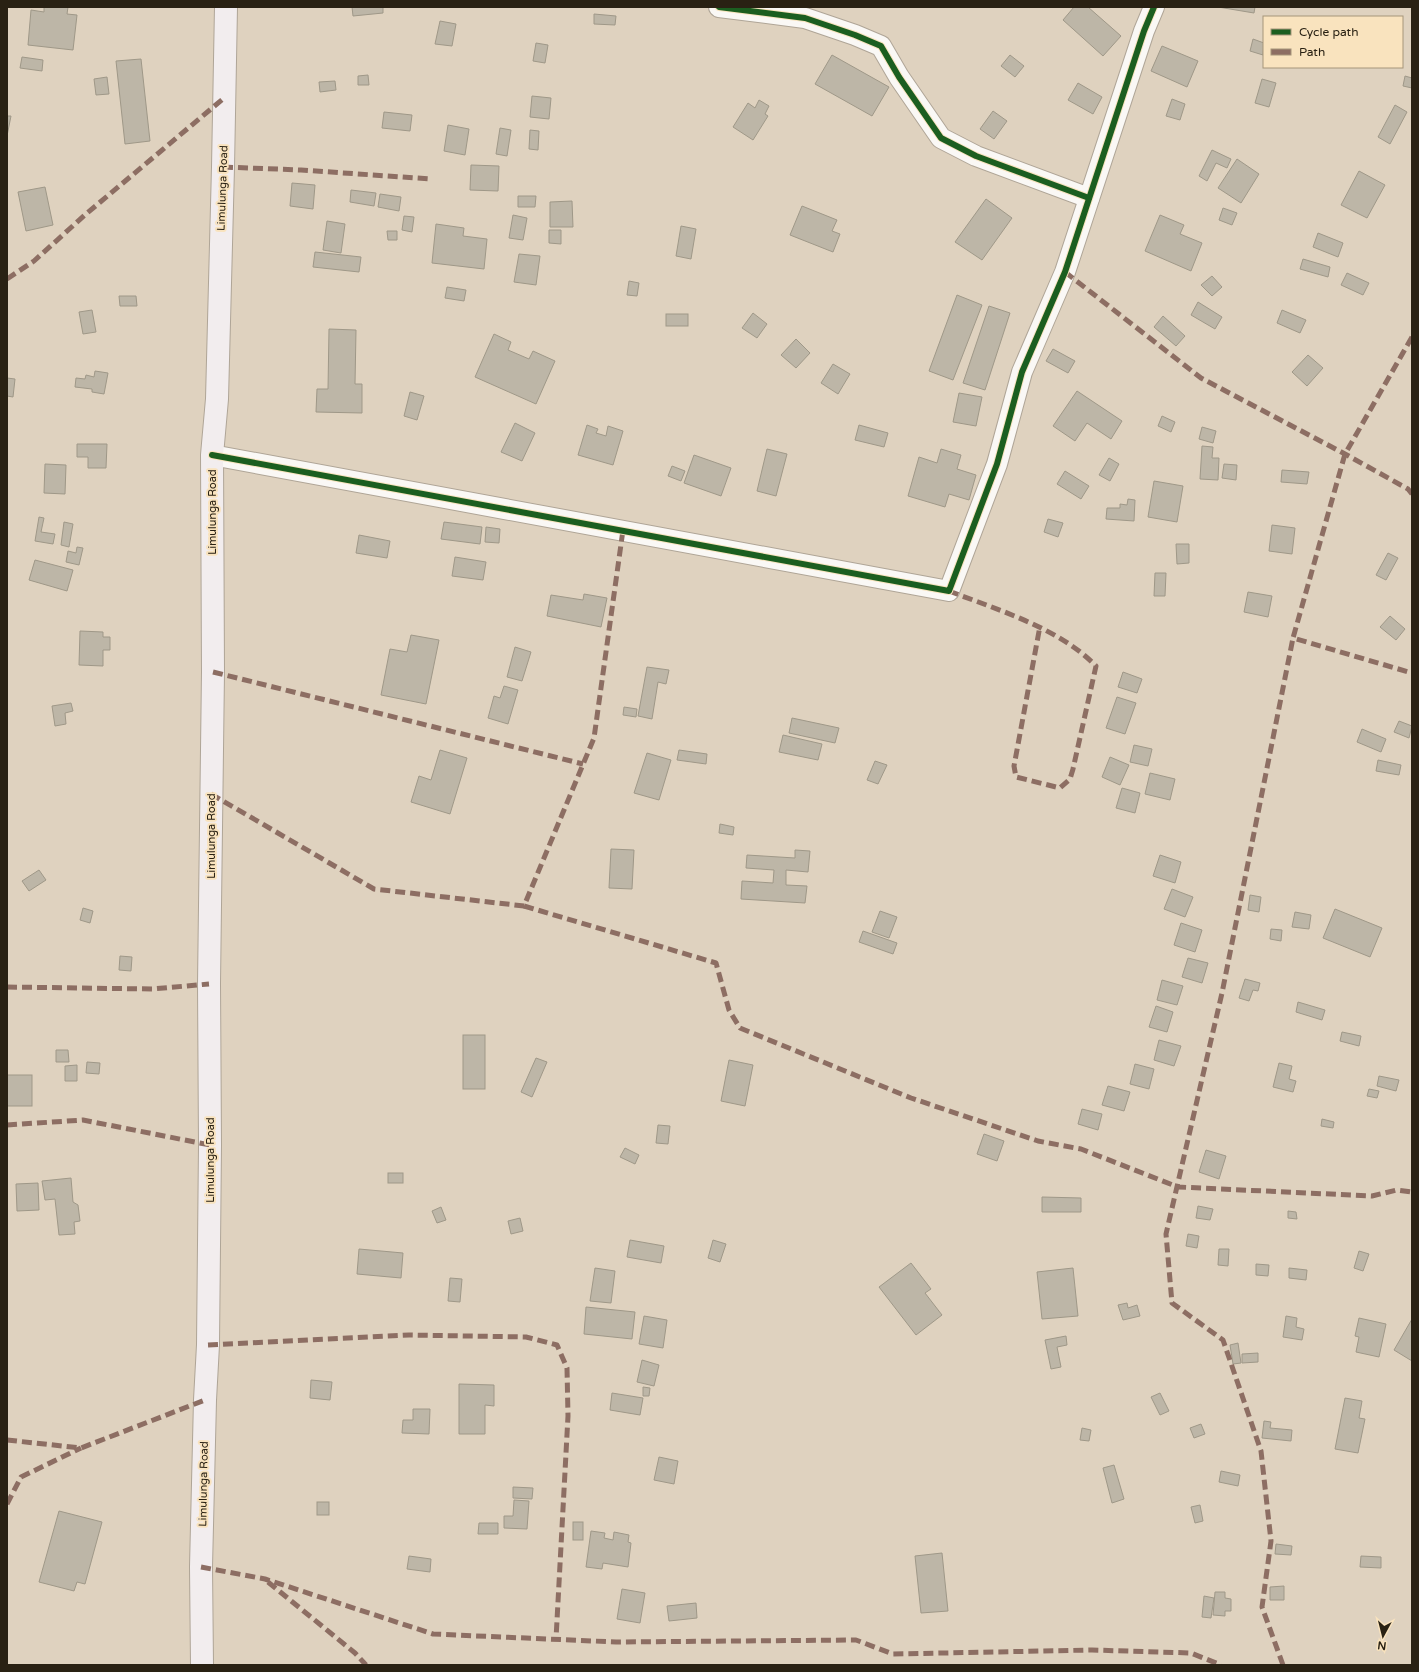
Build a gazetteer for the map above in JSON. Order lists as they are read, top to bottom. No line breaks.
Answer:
{"streets":{"main road":["Limulunga Road"]},"legend":["Cycle path","Path"],"north":"bottom"}
